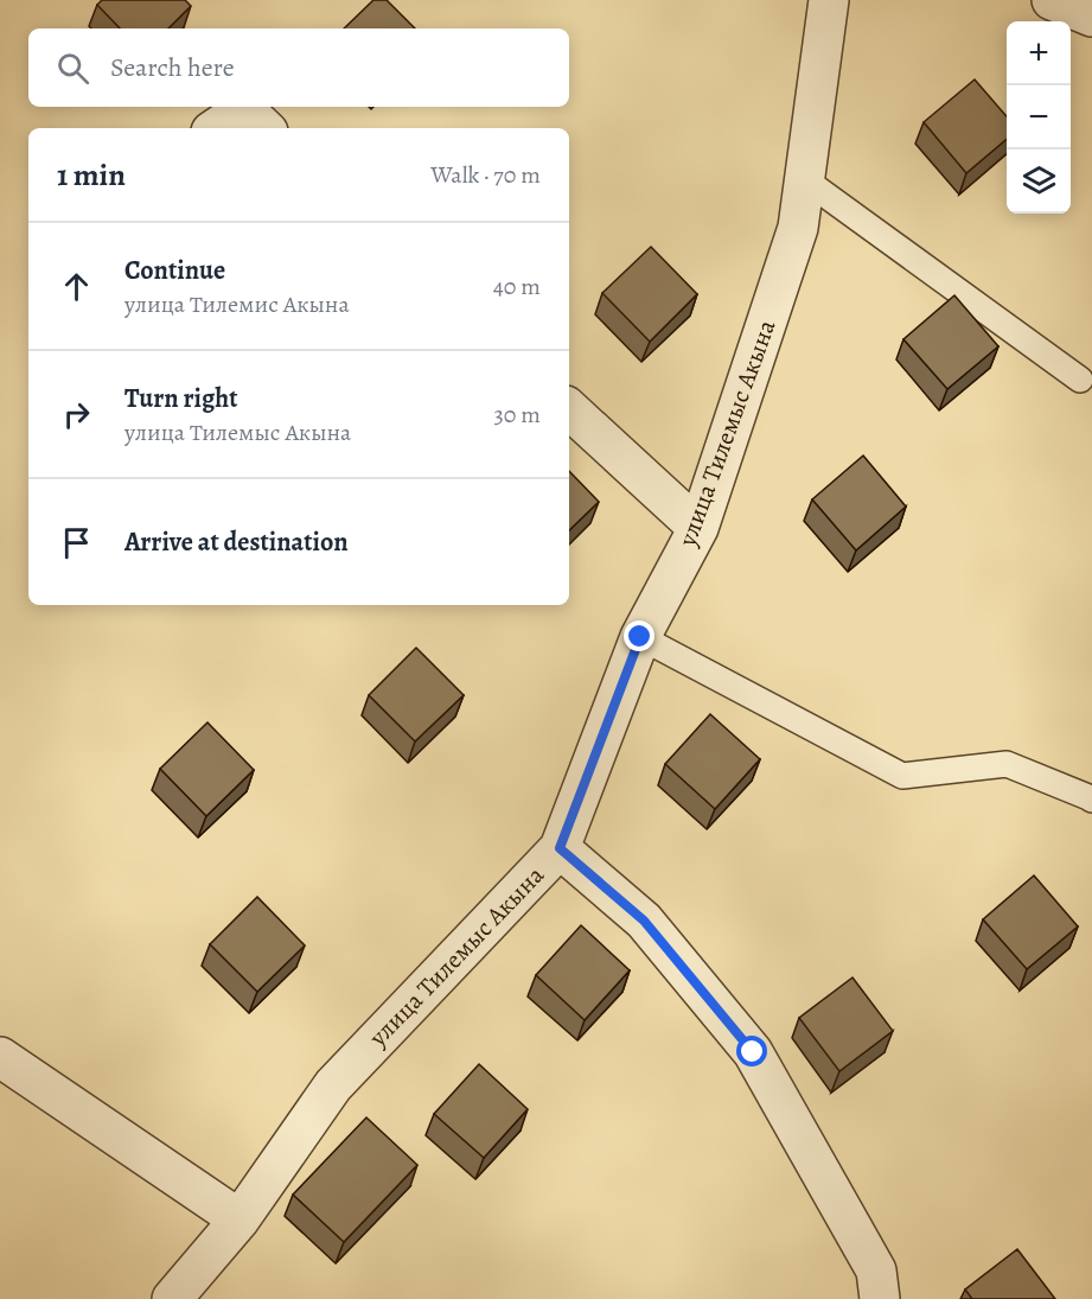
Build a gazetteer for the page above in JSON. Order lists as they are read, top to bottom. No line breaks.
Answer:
{"streets":{"street":["улица Тилемыс Акына"]},"page":{"map_buttons":["+","−"],"search":"Search here","heading":["1 min","Walk · 70 m"],"list":[["Continue","улица Тилемис Акына","40 m"],["Turn right","улица Тилемыс Акына","30 m"],"Arrive at destination"]}}
